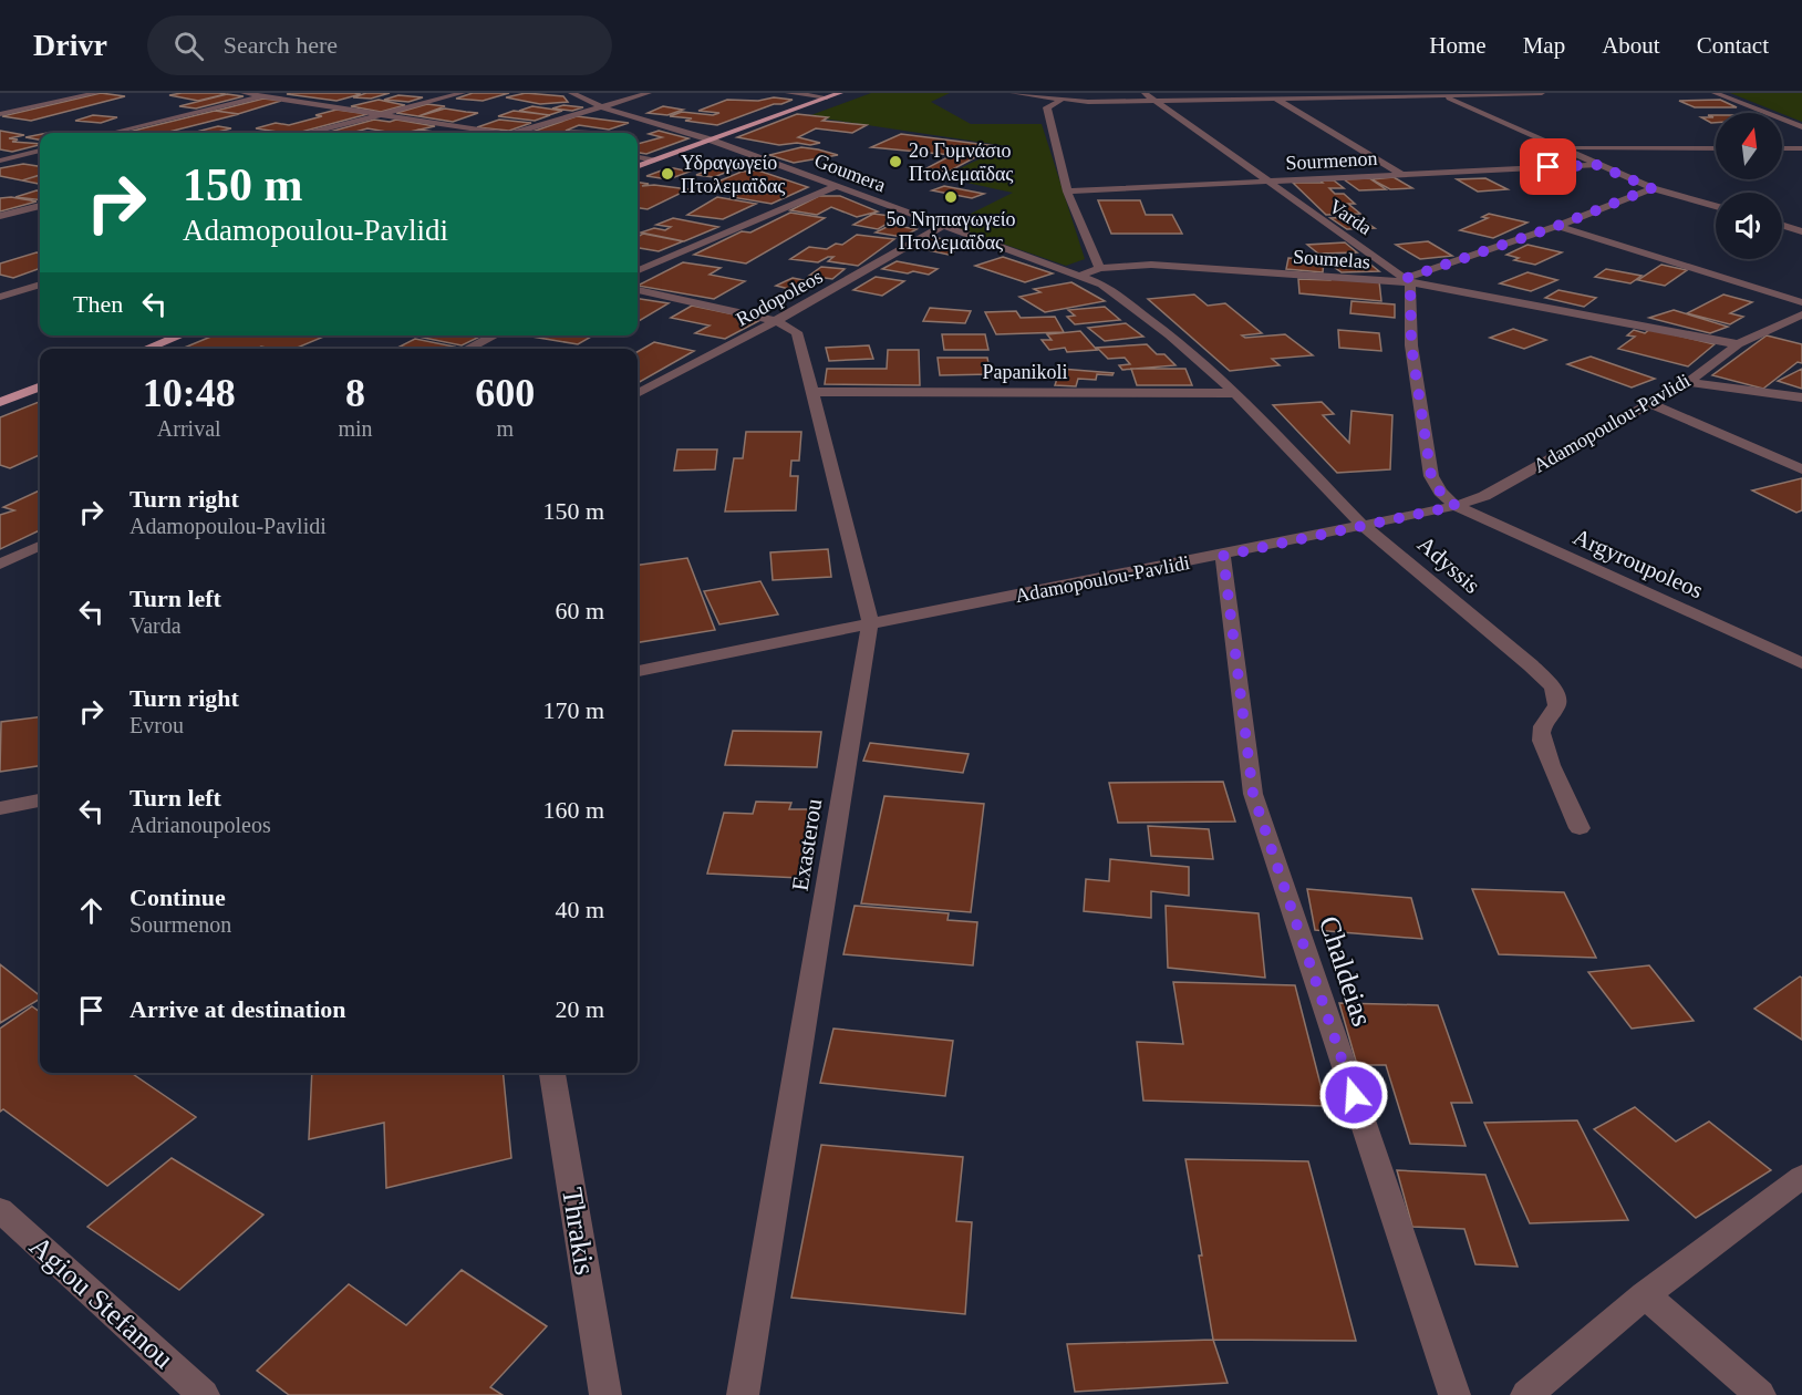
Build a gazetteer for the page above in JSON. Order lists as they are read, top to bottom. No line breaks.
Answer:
{"streets":{"street":["Sourmenon","Goumera","Varda","Soumelas","Rodopoleos","Papanikoli","Adamopoulou-Pavlidi","Argyroupoleos","Adyssis","Exasterou","Chaldeias","Thrakis","Agiou Stefanou"]},"crossings":[["Sourmenon","Varda"],["Goumera","Soumelas"],["Goumera","Rodopoleos"],["Goumera","Adyssis"],["Varda","Soumelas"],["Soumelas","Adamopoulou-Pavlidi"],["Rodopoleos","Exasterou"],["Papanikoli","Adyssis"],["Papanikoli","Exasterou"],["Adamopoulou-Pavlidi","Argyroupoleos"],["Adamopoulou-Pavlidi","Adyssis"],["Adamopoulou-Pavlidi","Exasterou"],["Adamopoulou-Pavlidi","Chaldeias"]],"places":["2ο Γυμνάσιο Πτολεμαΐδας","Υδραγωγείο Πτολεμαΐδας","5ο Νηπιαγωγείο Πτολεμαΐδας"],"north":"top","page":{"header":"Drivr","search":"Search here","nav":["Home","Map","About","Contact"],"turn":["150 m","Adamopoulou-Pavlidi"],"then":"Then","eta":["10:48","Arrival","8","min","600","m"],"list":[{"name":"Turn right","note":"Adamopoulou-Pavlidi","value":"150 m"},{"name":"Turn left","note":"Varda","value":"60 m"},{"name":"Turn right","note":"Evrou","value":"170 m"},{"name":"Turn left","note":"Adrianoupoleos","value":"160 m"},{"name":"Continue","note":"Sourmenon","value":"40 m"},{"name":"Arrive at destination","value":"20 m"}]}}
